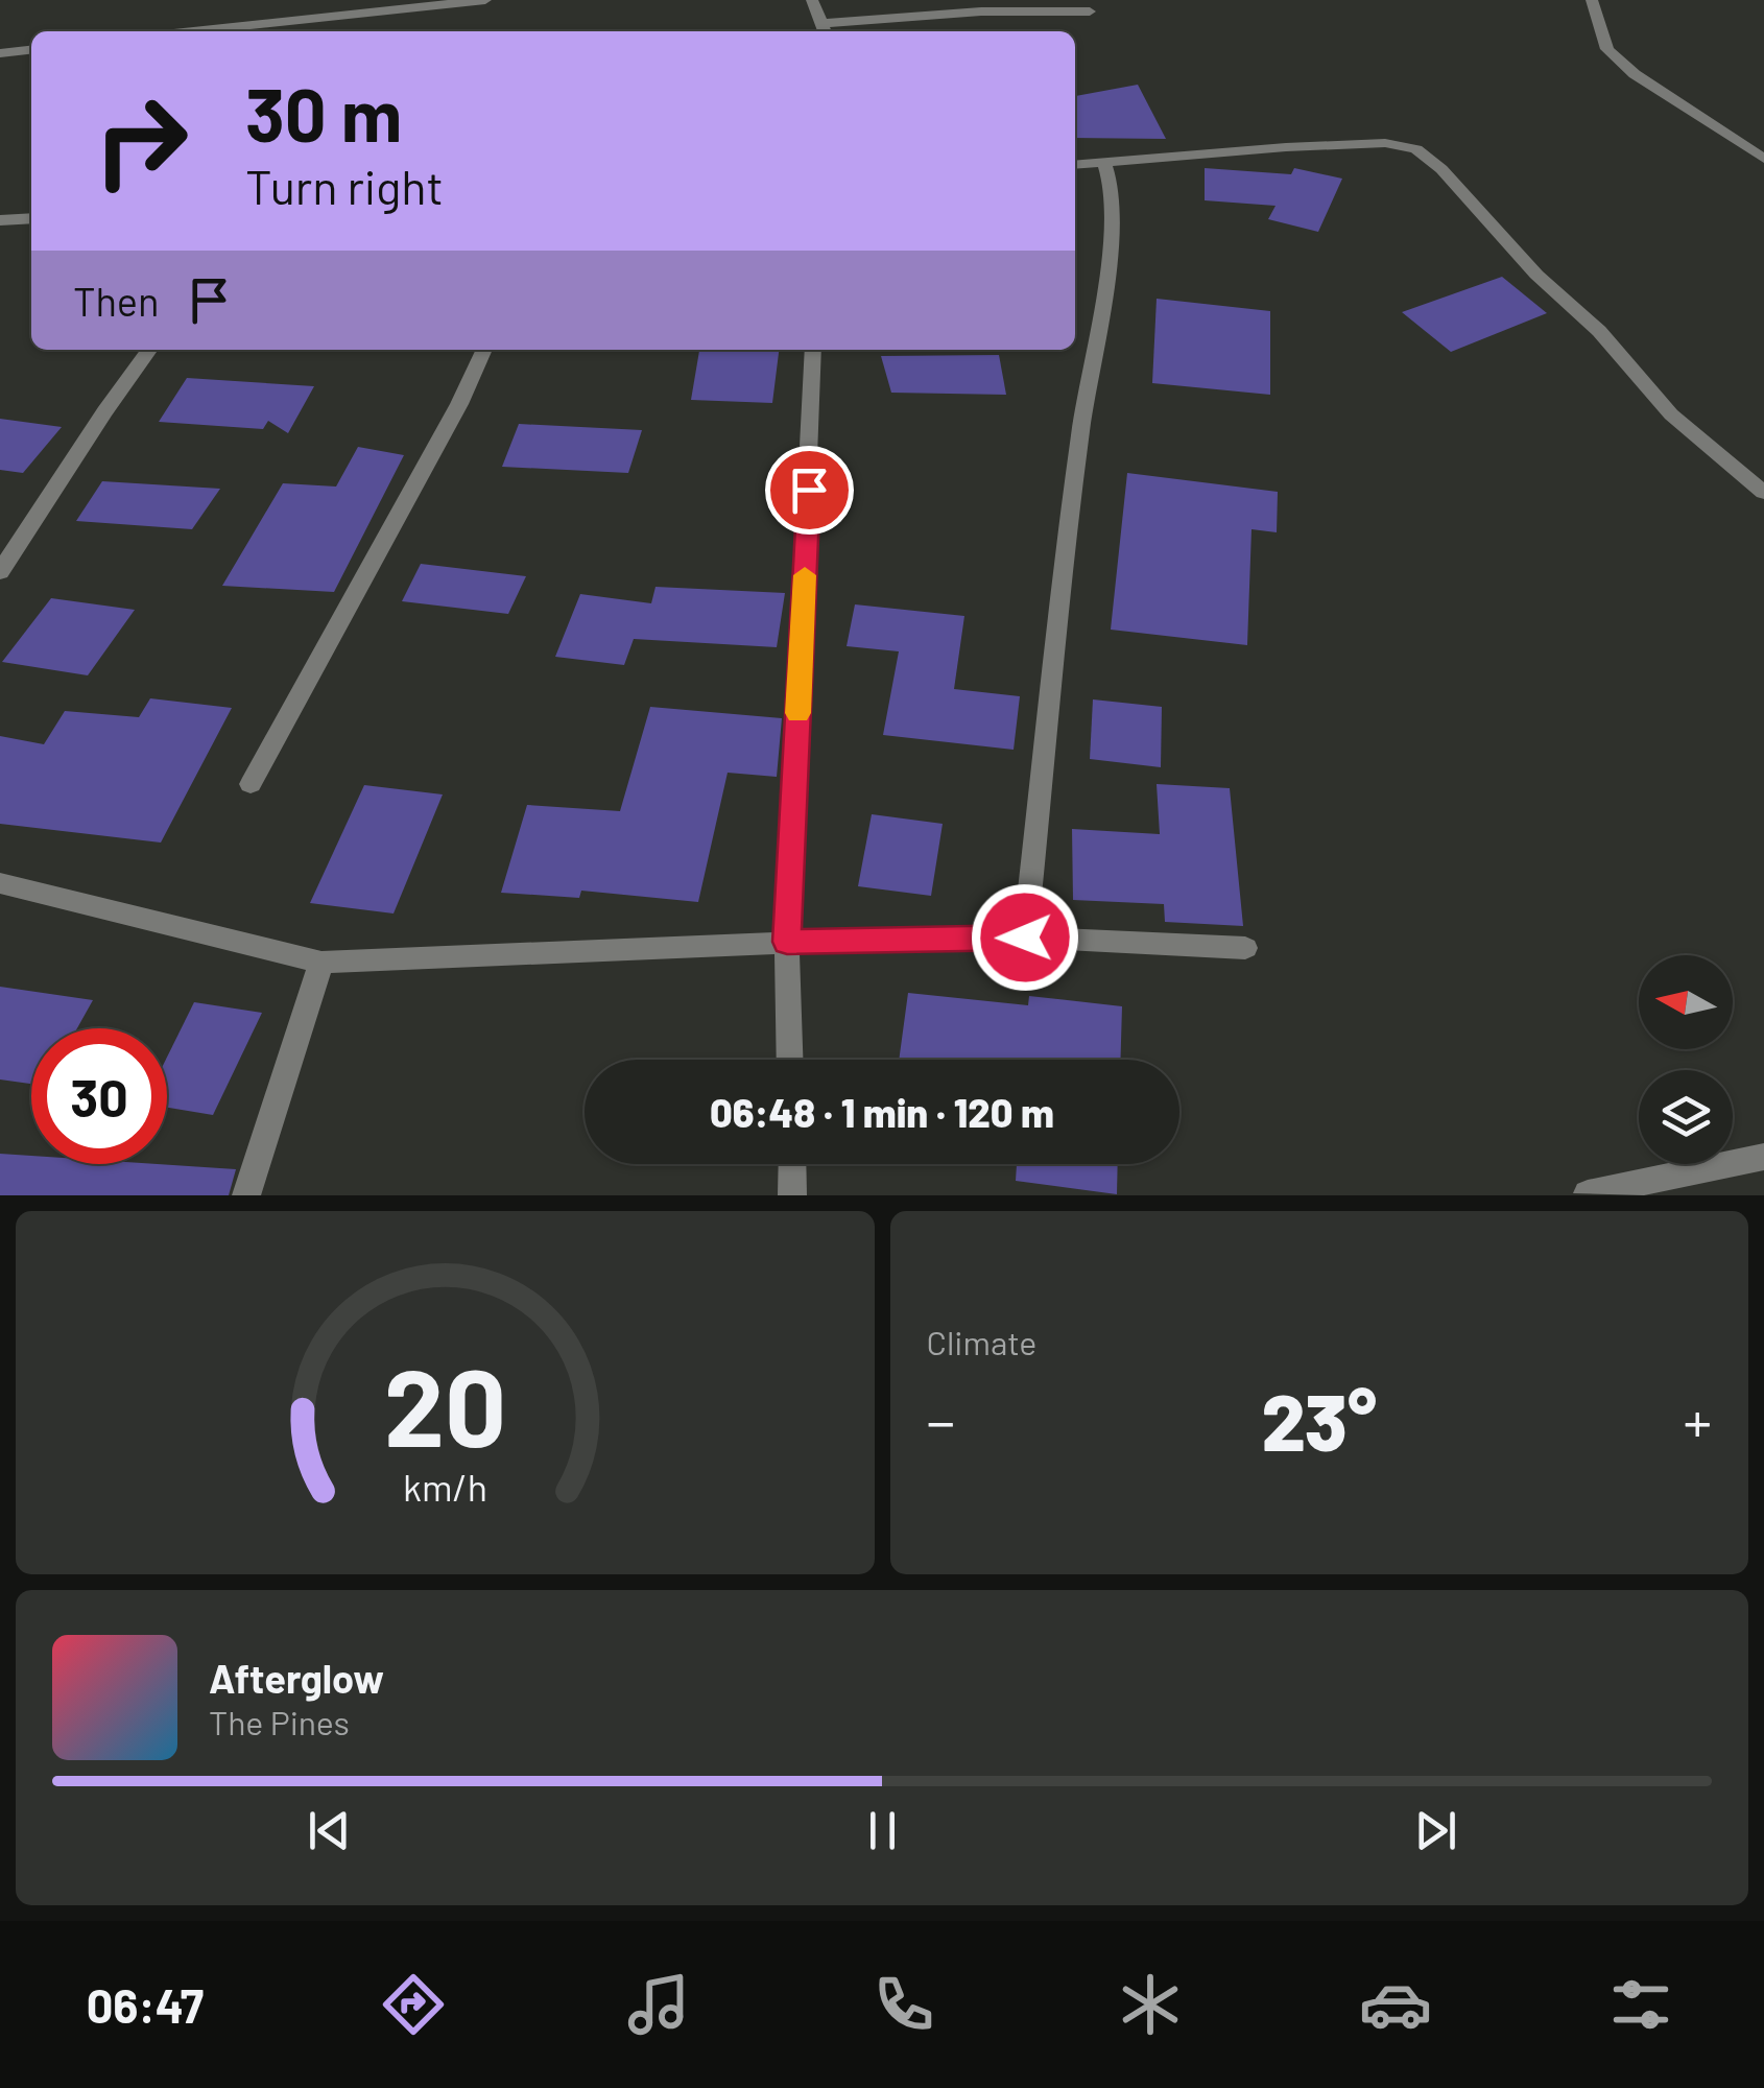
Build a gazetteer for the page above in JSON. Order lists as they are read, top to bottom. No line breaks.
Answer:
{"north":"left","page":{"turn":["30 m","Turn right"],"then":"Then","limit":"30","trip":"06:48 · 1 min · 120 m","tile":"Climate","heat":["−","23°","+"],"song":["Afterglow","The Pines"],"tabs":"06:47","gauge":["20","km/h"]}}
